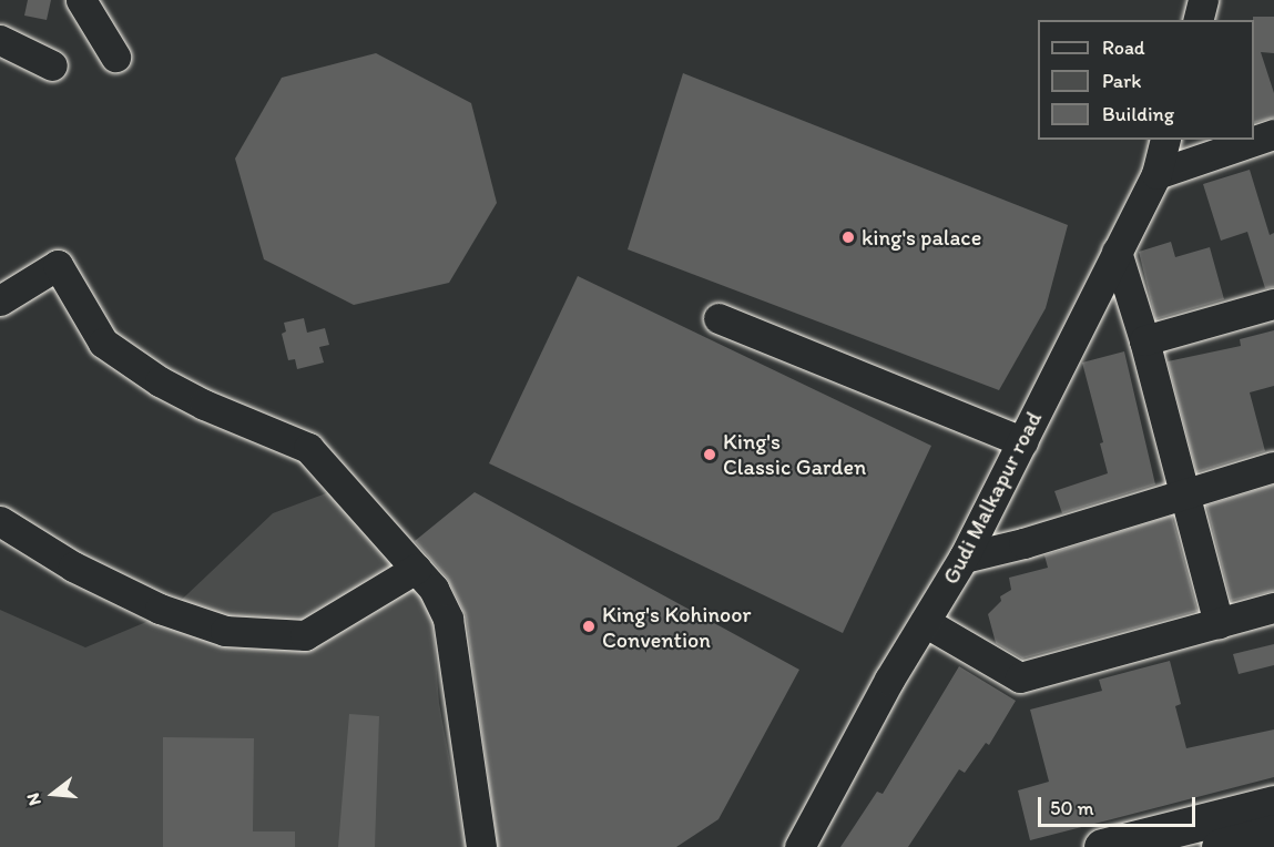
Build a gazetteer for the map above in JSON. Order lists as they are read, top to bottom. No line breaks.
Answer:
{"streets":{"street":["Gudi Malkapur road"]},"places":["king's palace","King's Classic Garden","King's Kohinoor Convention"],"legend":["Road","Park","Building"],"scale_bar":"50 m","north":"left"}
